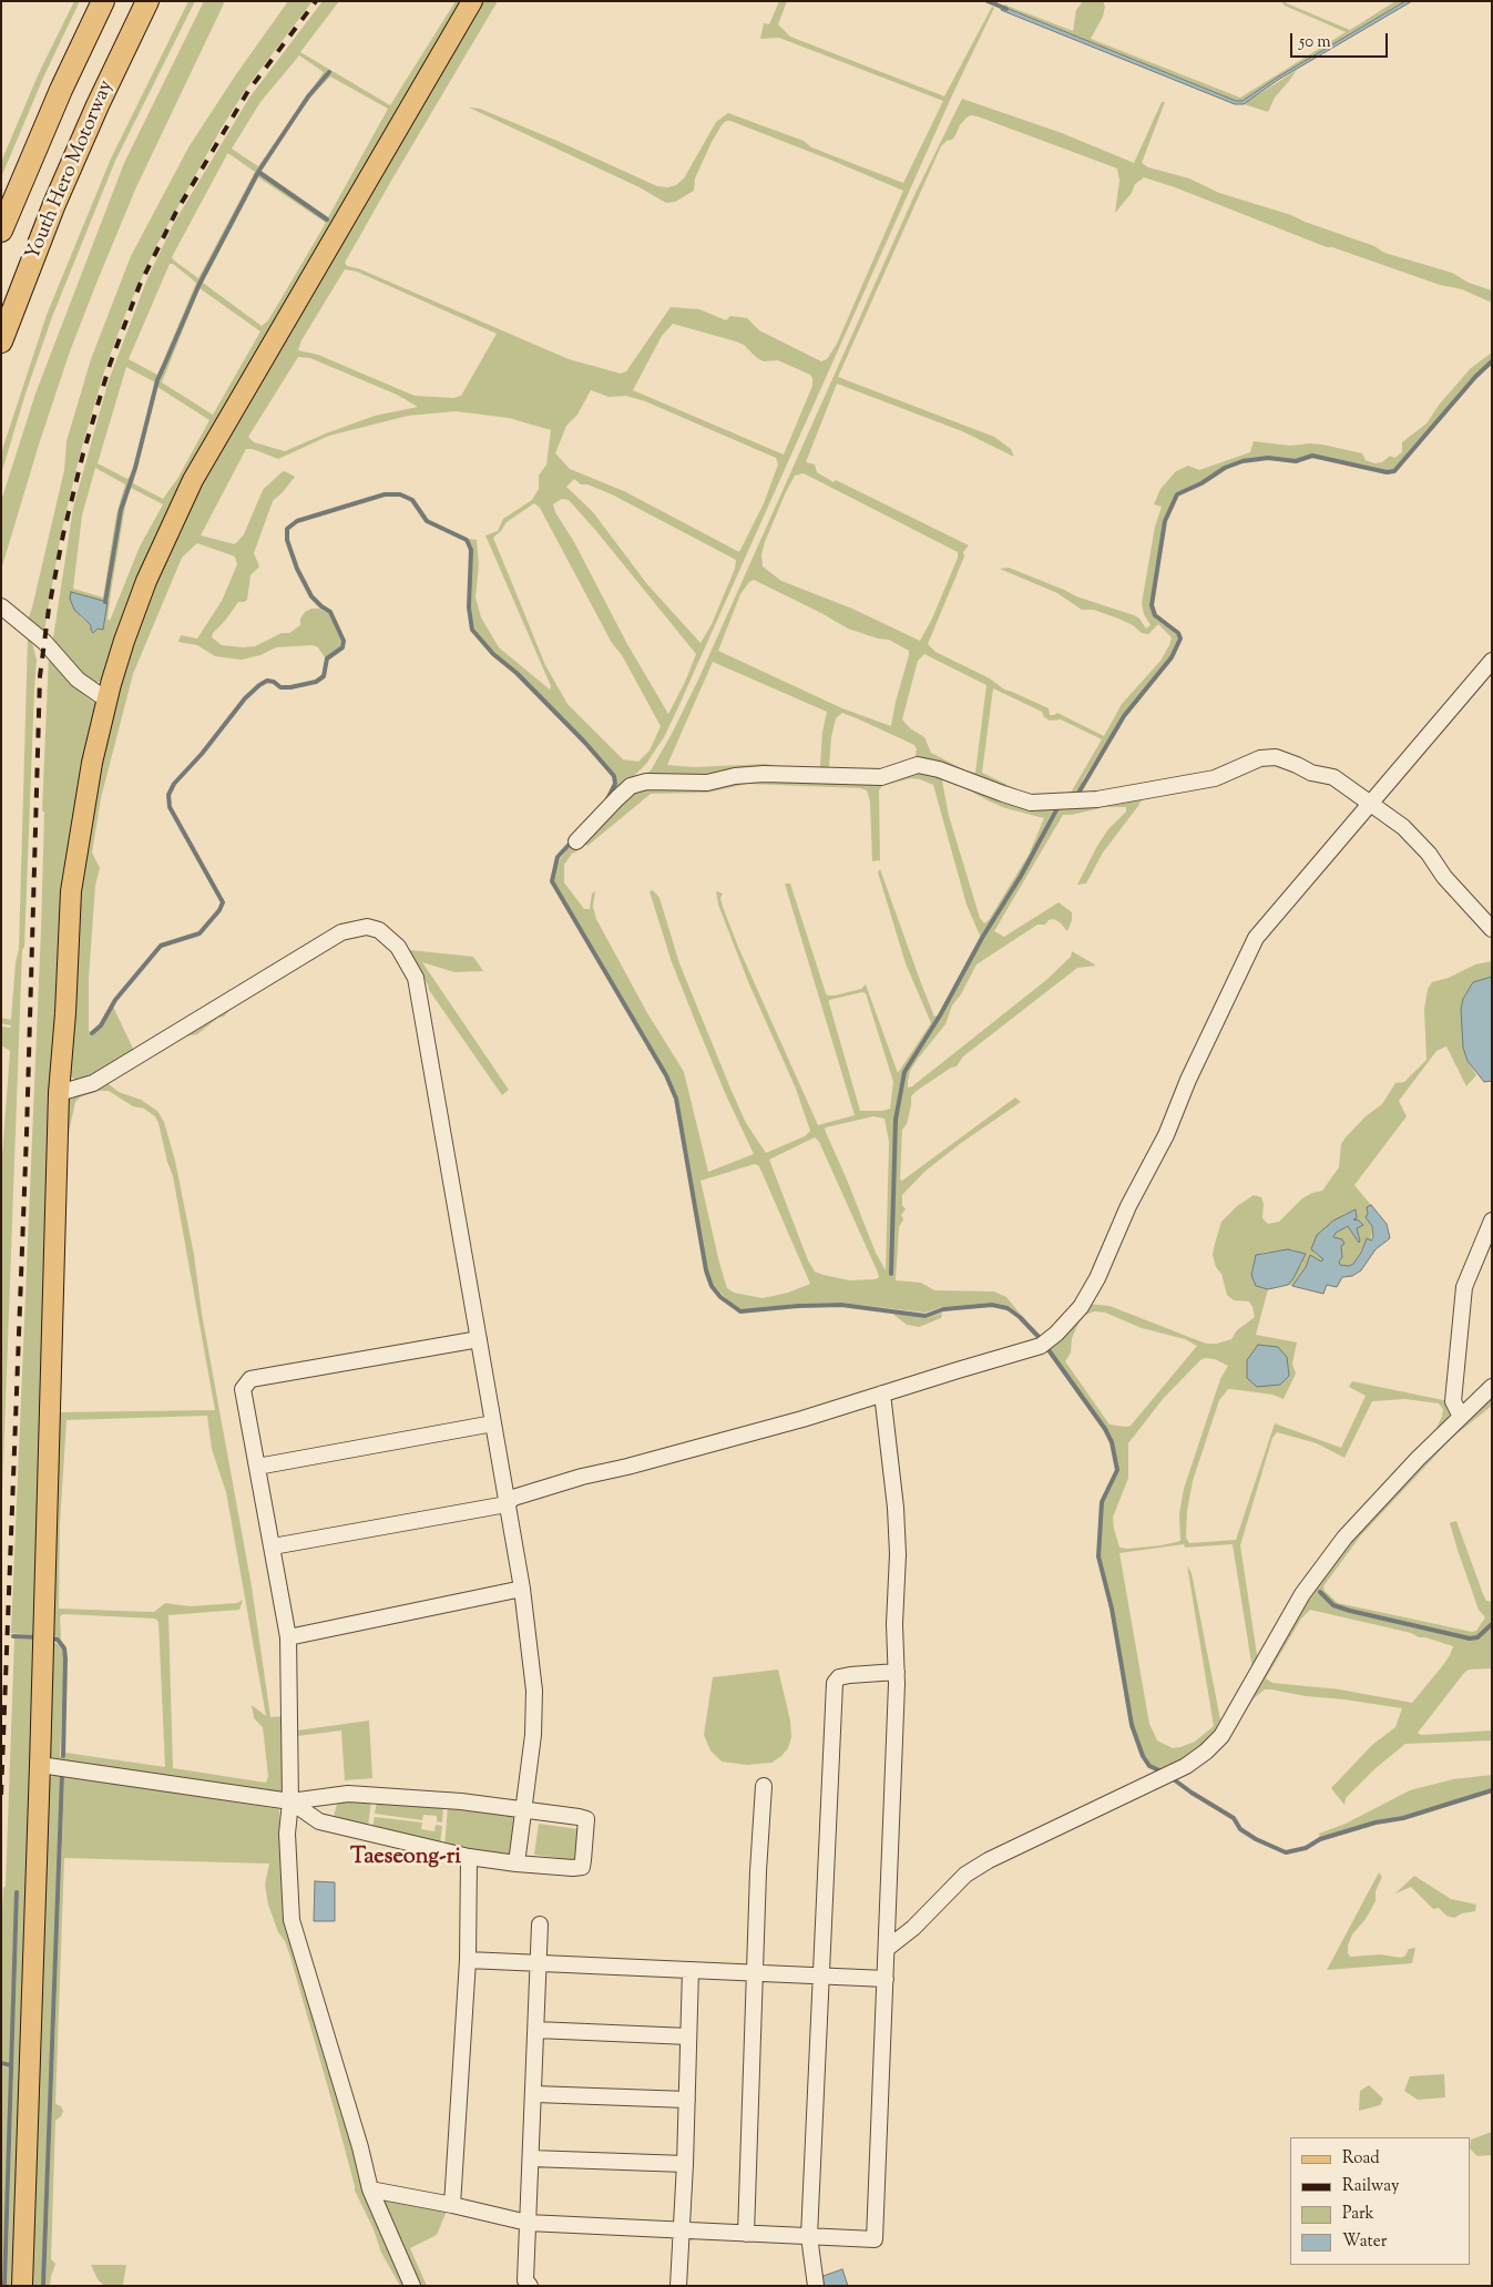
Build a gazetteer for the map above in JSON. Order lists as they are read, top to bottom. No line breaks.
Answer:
{"streets":{"highway":["Youth Hero Motorway"]},"districts":["Taeseong-ri"],"legend":["Road","Railway","Park","Water"],"scale_bar":"50 m"}
